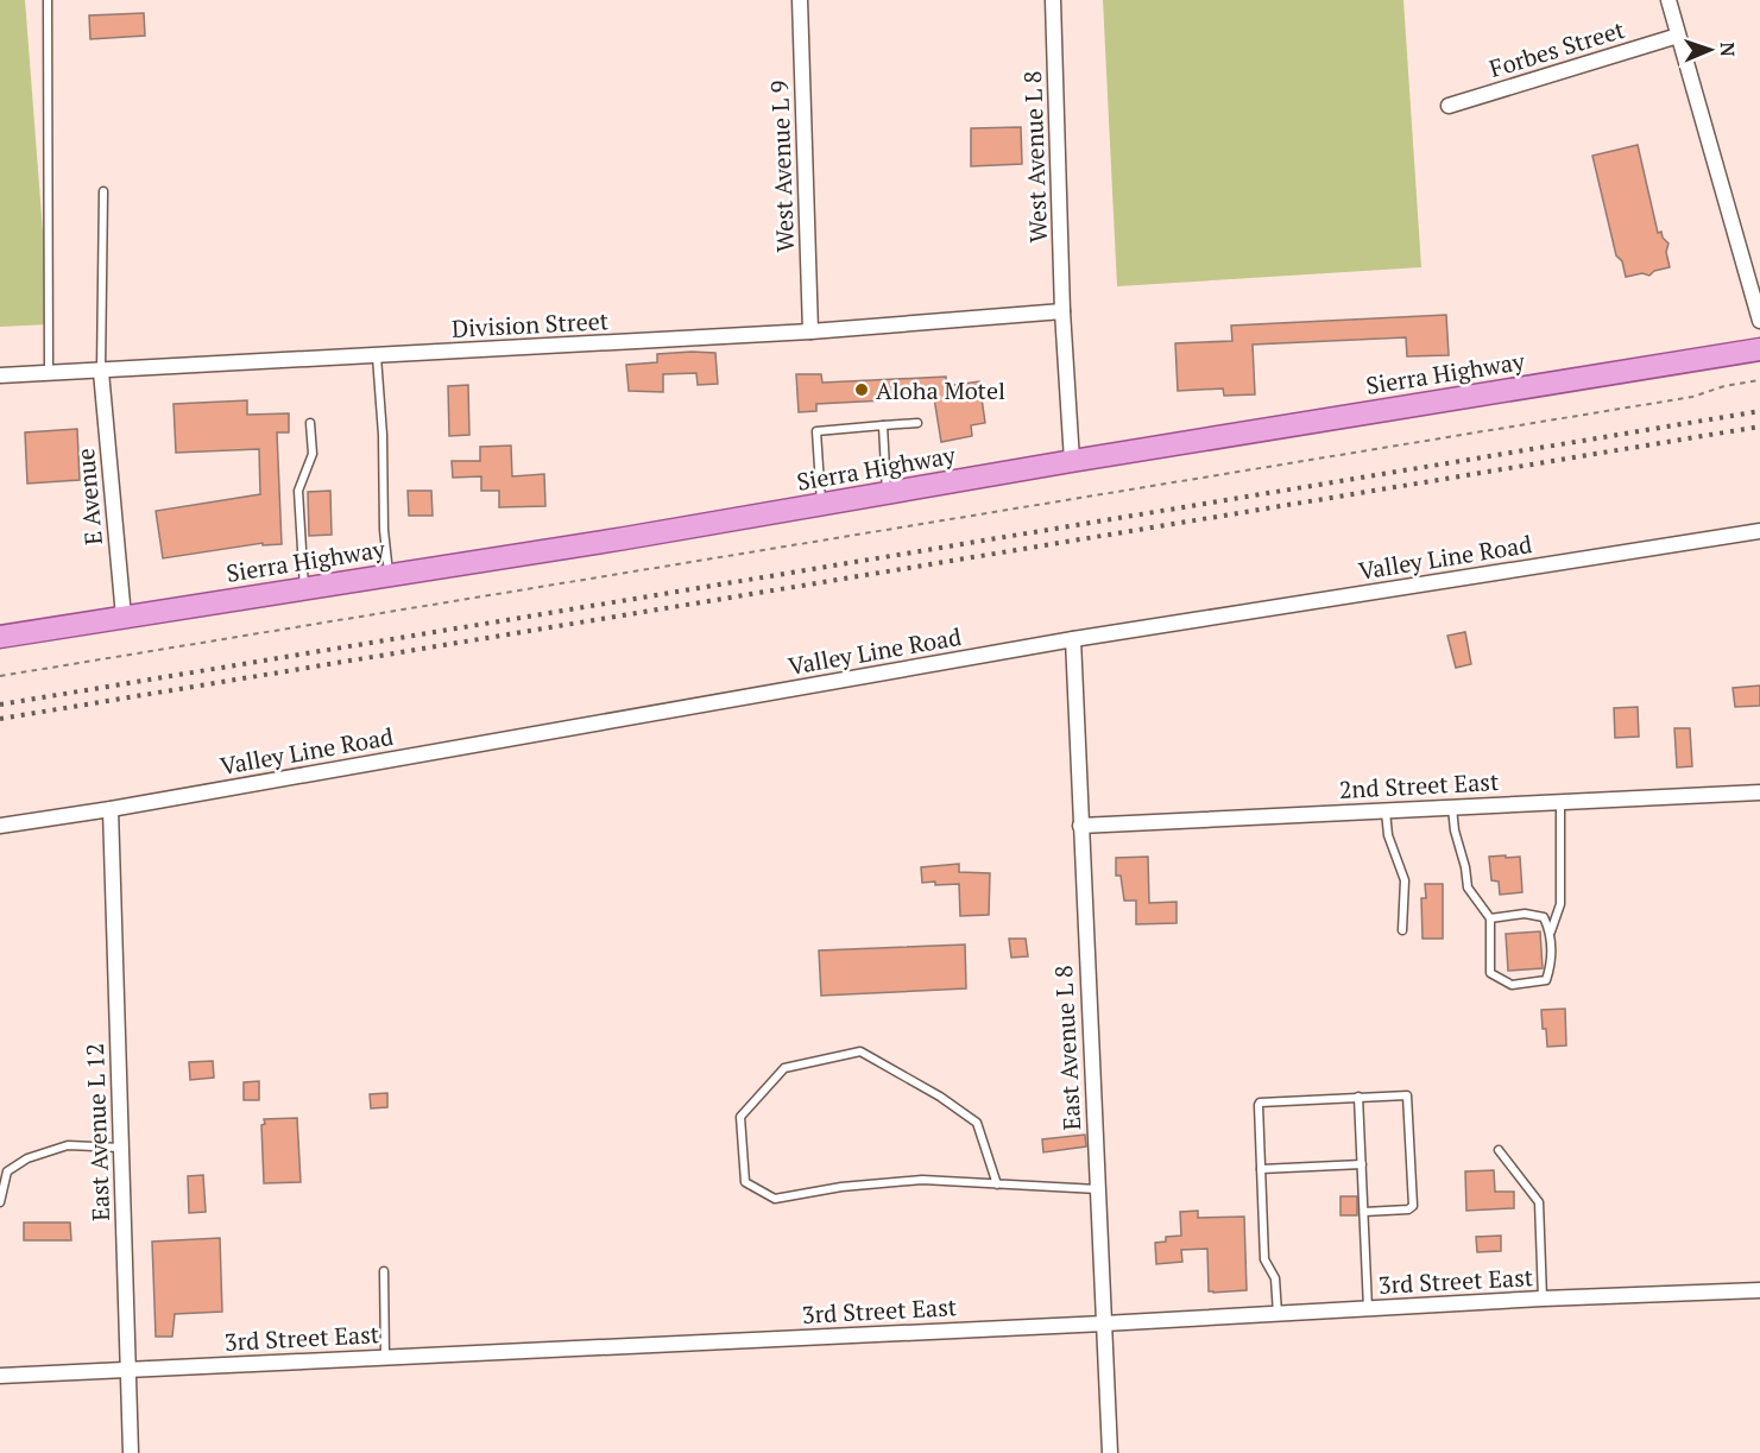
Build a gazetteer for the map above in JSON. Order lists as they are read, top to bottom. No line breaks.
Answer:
{"streets":{"main road":["Sierra Highway"],"street":["Forbes Street","West Avenue L 8","West Avenue L 9","Division Street","E Avenue","Valley Line Road","2nd Street East","East Avenue L 8","East Avenue L 12","3rd Street East"]},"crossings":[["West Avenue L 8","Division Street"],["West Avenue L 9","Division Street"],["Division Street","E Avenue"],["Sierra Highway","E Avenue"],["Valley Line Road","East Avenue L 8"],["Valley Line Road","East Avenue L 12"],["2nd Street East","East Avenue L 8"],["East Avenue L 8","3rd Street East"],["East Avenue L 12","3rd Street East"]],"places":["Aloha Motel"],"north":"right"}
